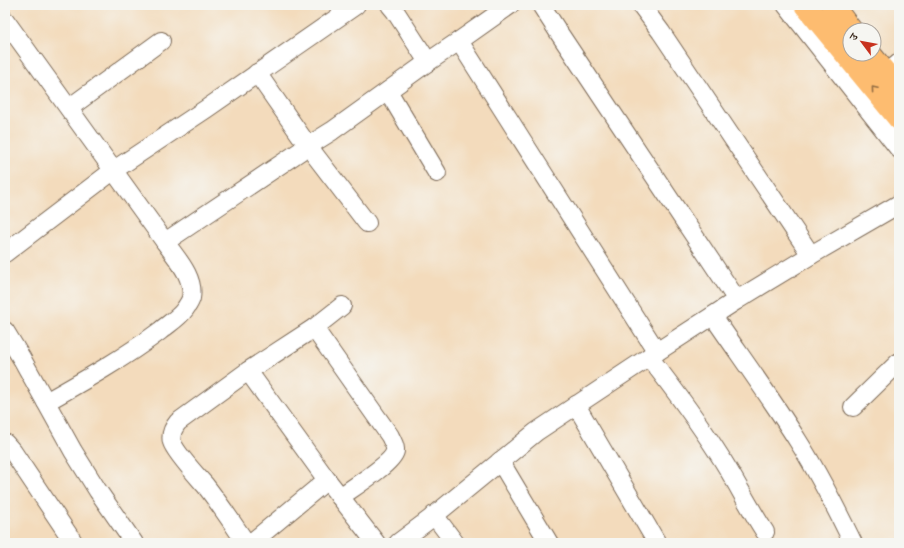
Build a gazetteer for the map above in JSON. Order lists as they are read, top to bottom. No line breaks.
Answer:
{"north":"top left"}
